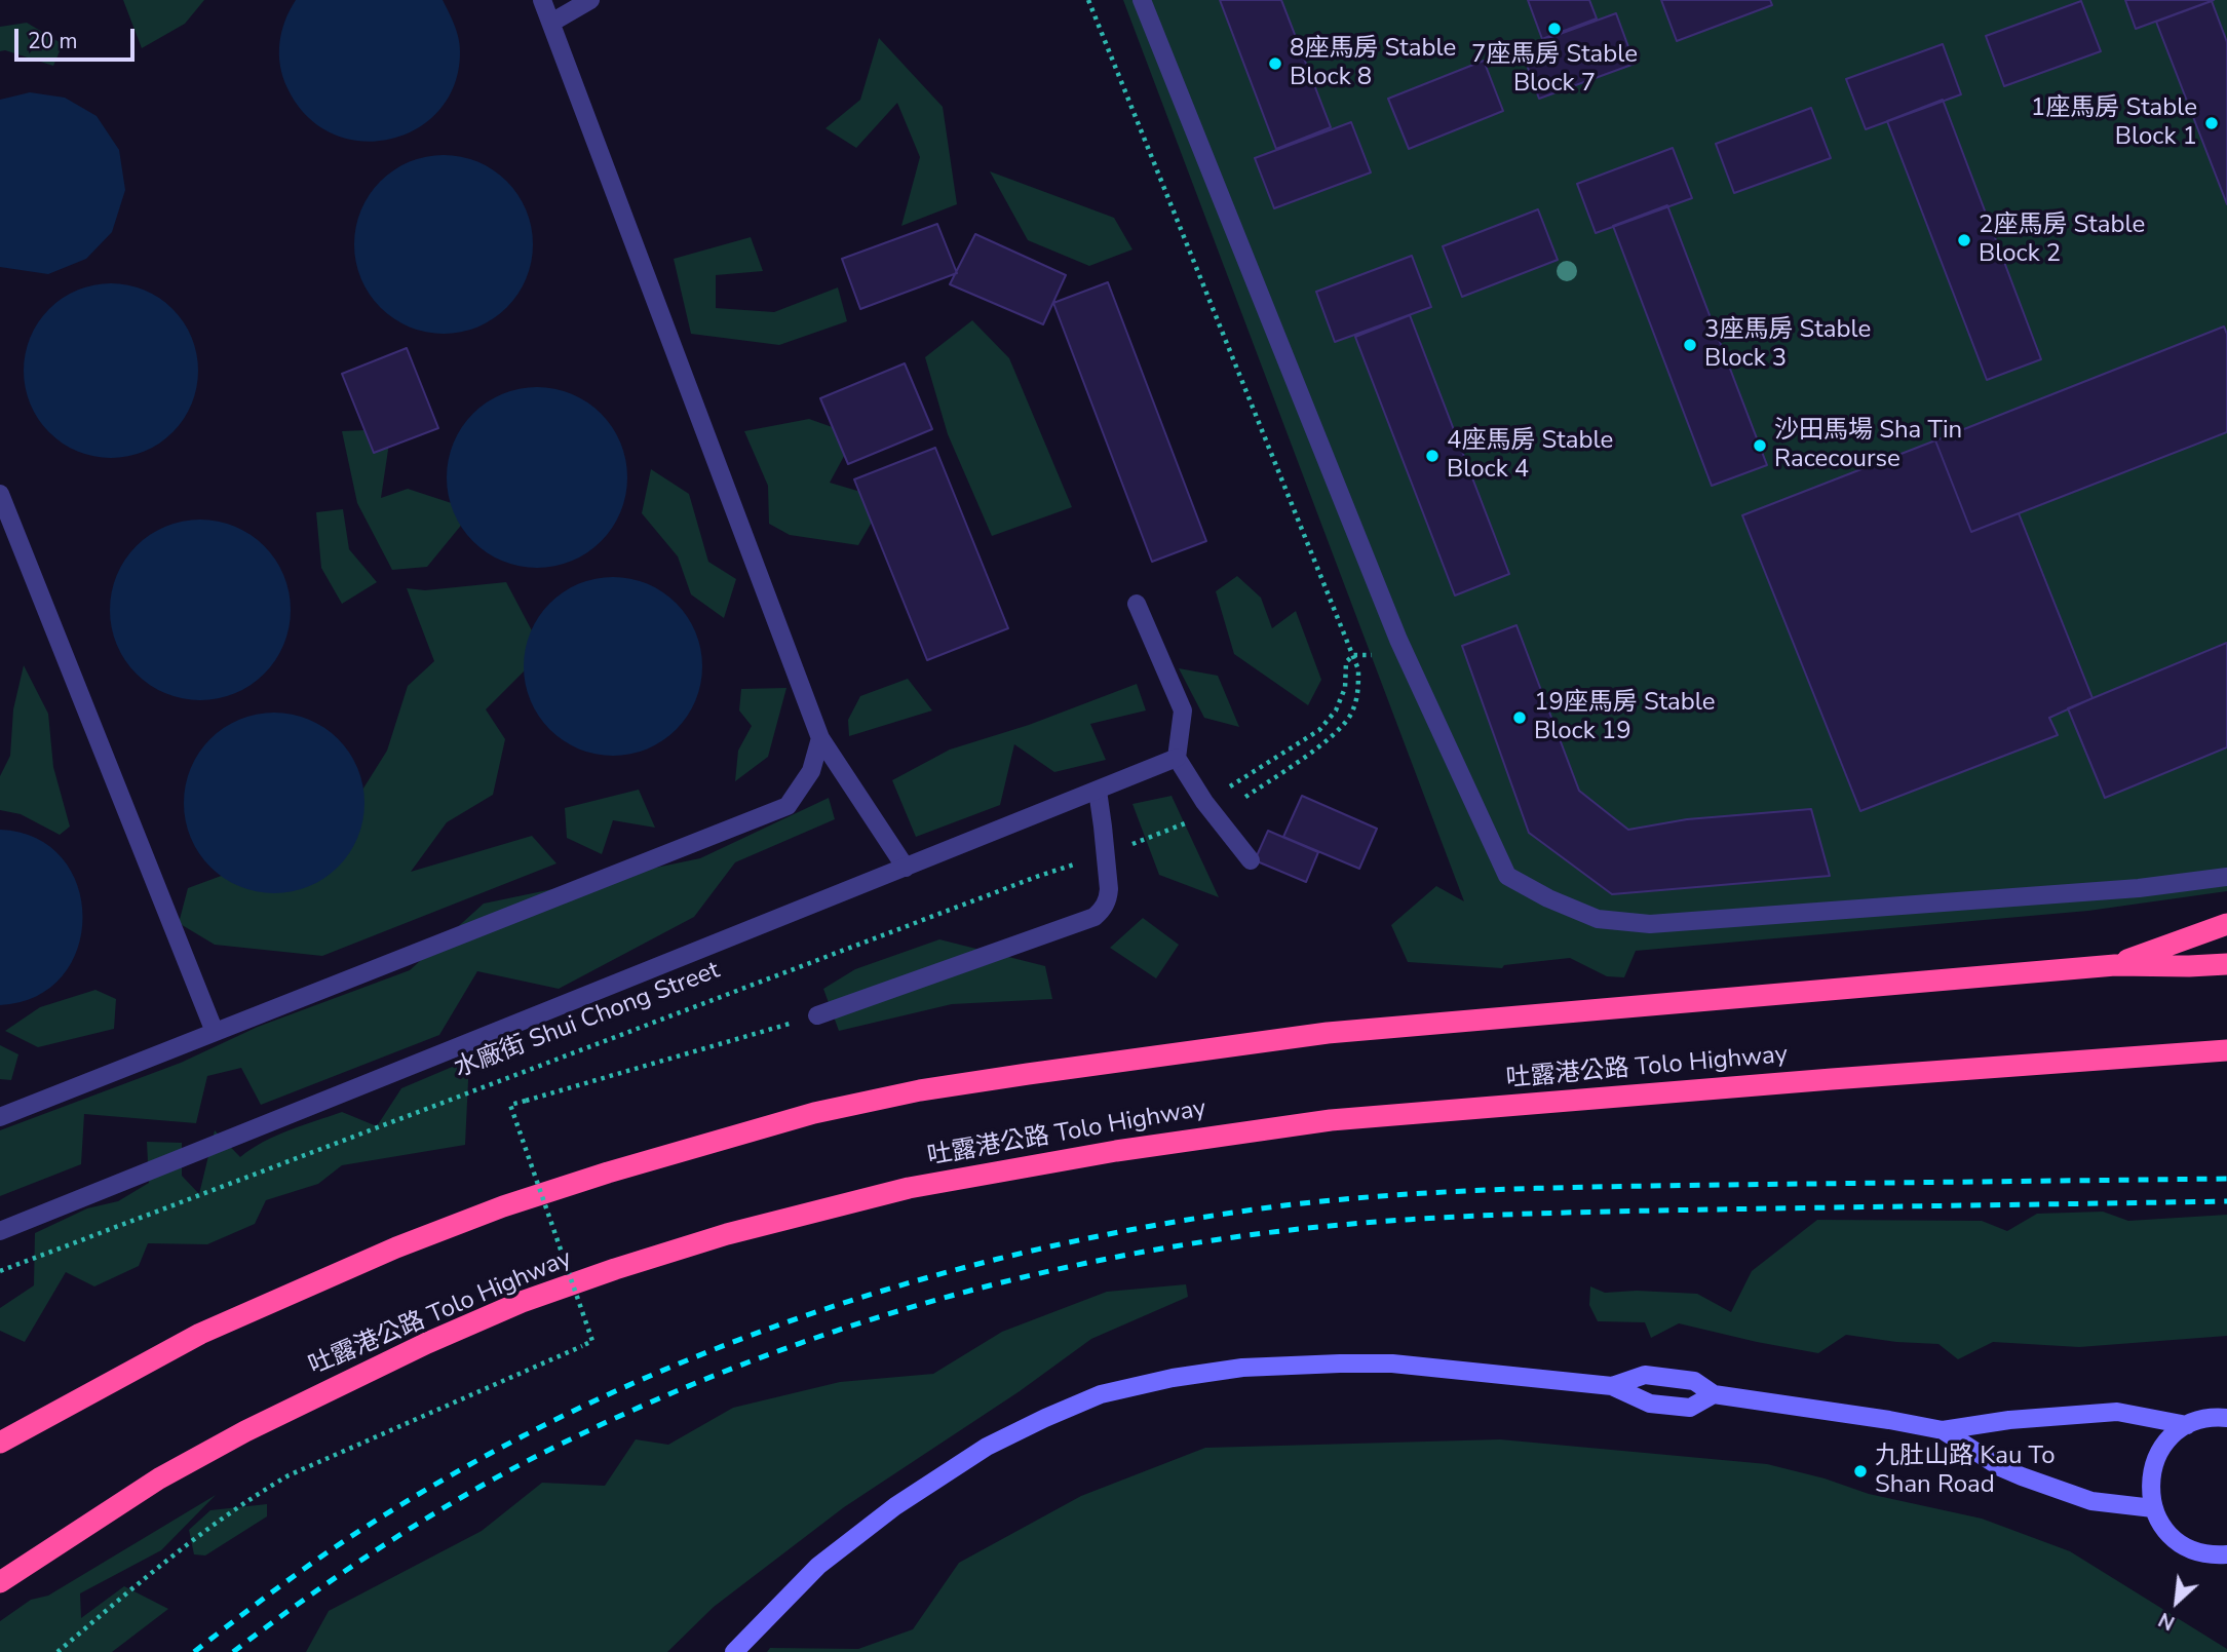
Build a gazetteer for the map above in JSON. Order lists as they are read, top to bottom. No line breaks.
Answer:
{"streets":{"highway":["吐露港公路 Tolo Highway"],"street":["水廠街 Shui Chong Street"]},"places":["7座馬房 Stable Block 7","8座馬房 Stable Block 8","1座馬房 Stable Block 1","2座馬房 Stable Block 2","3座馬房 Stable Block 3","沙田馬場 Sha Tin Racecourse","4座馬房 Stable Block 4","19座馬房 Stable Block 19","九肚山路 Kau To Shan Road"],"scale_bar":"20 m","north":"bottom left"}
